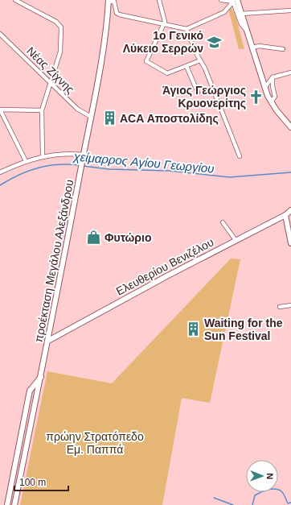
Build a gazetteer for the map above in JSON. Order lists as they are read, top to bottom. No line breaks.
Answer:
{"streets":{"main road":["προέκταση Μεγάλου Αλεξάνδρου","Ελευθερίου Βενιζέλου"],"street":["Νέας Ζίχνης"]},"crossings":[["Νέας Ζίχνης","προέκταση Μεγάλου Αλεξάνδρου"],["προέκταση Μεγάλου Αλεξάνδρου","Ελευθερίου Βενιζέλου"]],"water":["χείμαρρος Αγίου Γεωργίου"],"parks":["πρώην Στρατόπεδο Εμ. Παππά"],"places":{"school or university":["1ο Γενικό Λύκειο Σερρών"],"church":["Άγιος Γεώργιος Κρυονερίτης"],"building":["ACA Αποστολίδης","Waiting for the Sun Festival"],"shop":["Φυτώριο"]},"scale_bar":"100 m","north":"right"}
